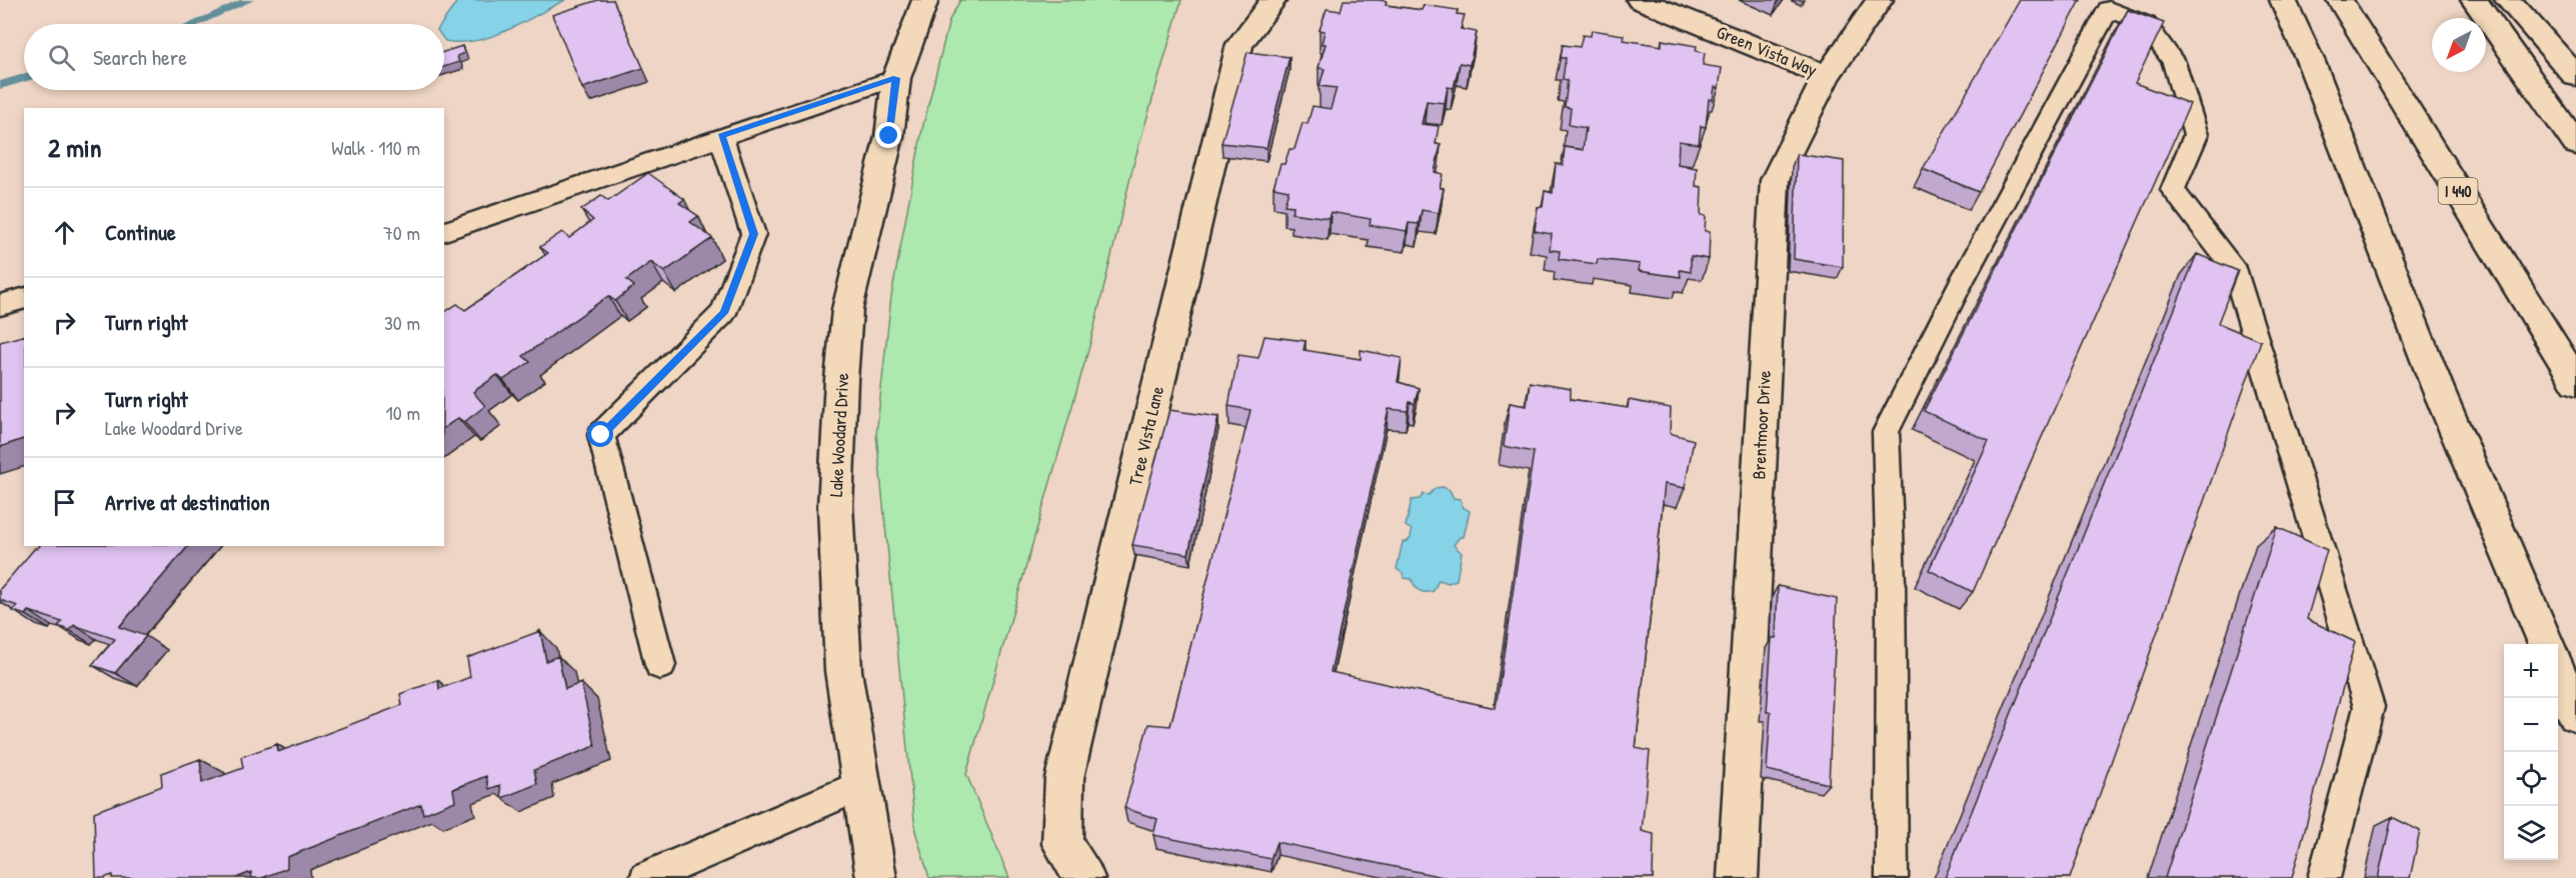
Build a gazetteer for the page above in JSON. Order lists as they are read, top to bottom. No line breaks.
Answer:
{"streets":{"main road":["Green Vista Way","I 440","Brentmoor Drive","Lake Woodard Drive","Tree Vista Lane"]},"crossings":[["Green Vista Way","Brentmoor Drive"]],"north":"bottom left","page":{"search":"Search here","heading":["2 min","Walk · 110 m"],"list":[["Continue","70 m"],["Turn right","30 m"],["Turn right","Lake Woodard Drive","10 m"],"Arrive at destination"],"map_buttons":["+","−"]}}
